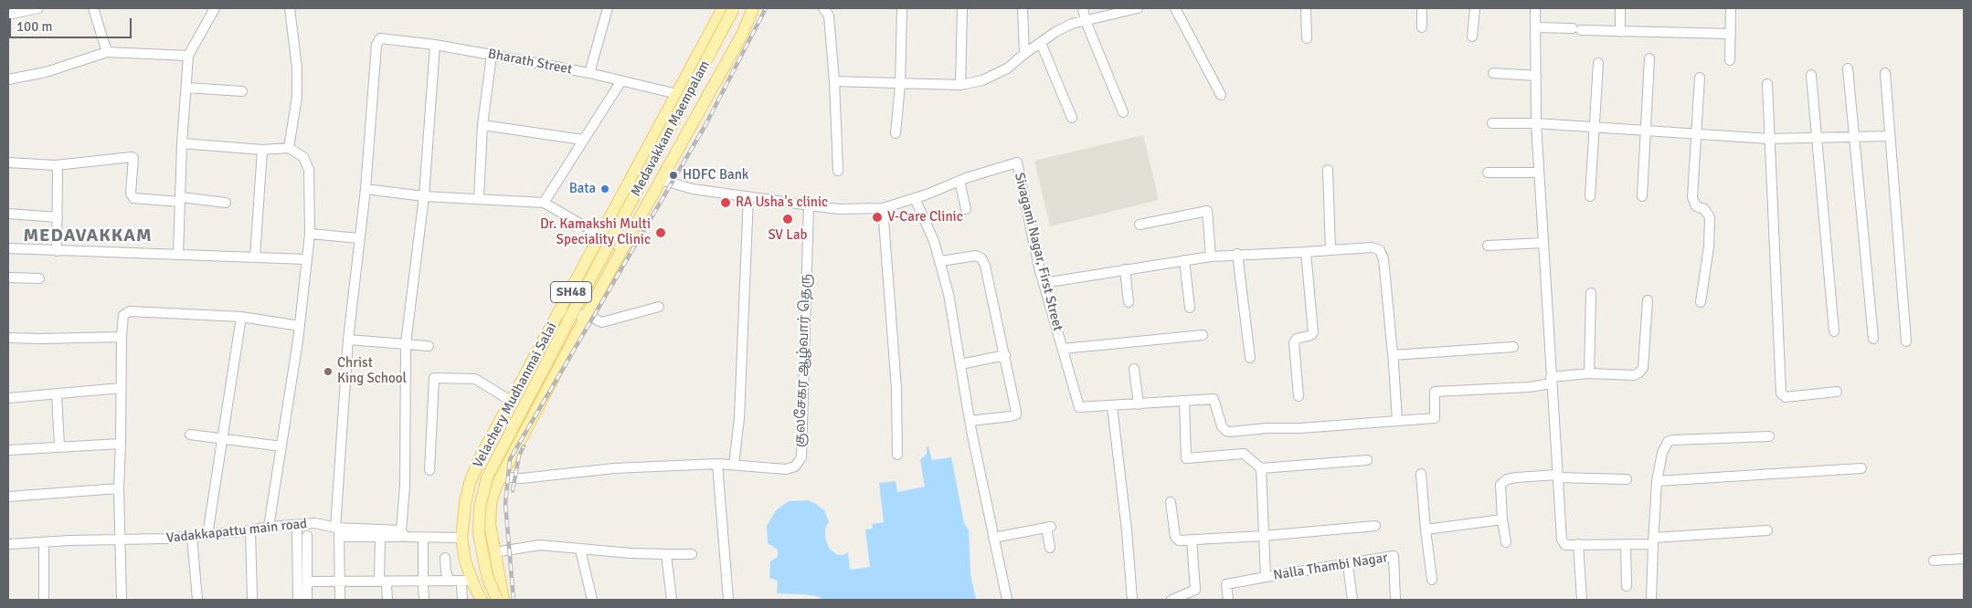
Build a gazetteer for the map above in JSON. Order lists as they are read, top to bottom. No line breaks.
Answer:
{"streets":{"main road":["Medavakkam Maempalam","SH48","Velachery Mudhanmai Salai"],"street":["Bharath Street","Sivagami Nagar, First Street","குலசேகர ஆழ்வார் தெரு","Vadakkapattu main road","Nalla Thambi Nagar"]},"crossings":[["Bharath Street","Velachery Mudhanmai Salai"],["Sivagami Nagar, First Street","குலசேகர ஆழ்வார் தெரு"],["Sivagami Nagar, First Street","Velachery Mudhanmai Salai"],["குலசேகர ஆழ்வார் தெரு","Velachery Mudhanmai Salai"],["Velachery Mudhanmai Salai","Vadakkapattu main road"]],"districts":["MEDAVAKKAM"],"places":["HDFC Bank","Bata","RA Usha's clinic","V-Care Clinic","SV Lab","Dr. Kamakshi Multi Speciality Clinic","Christ King School"],"scale_bar":"100 m"}
